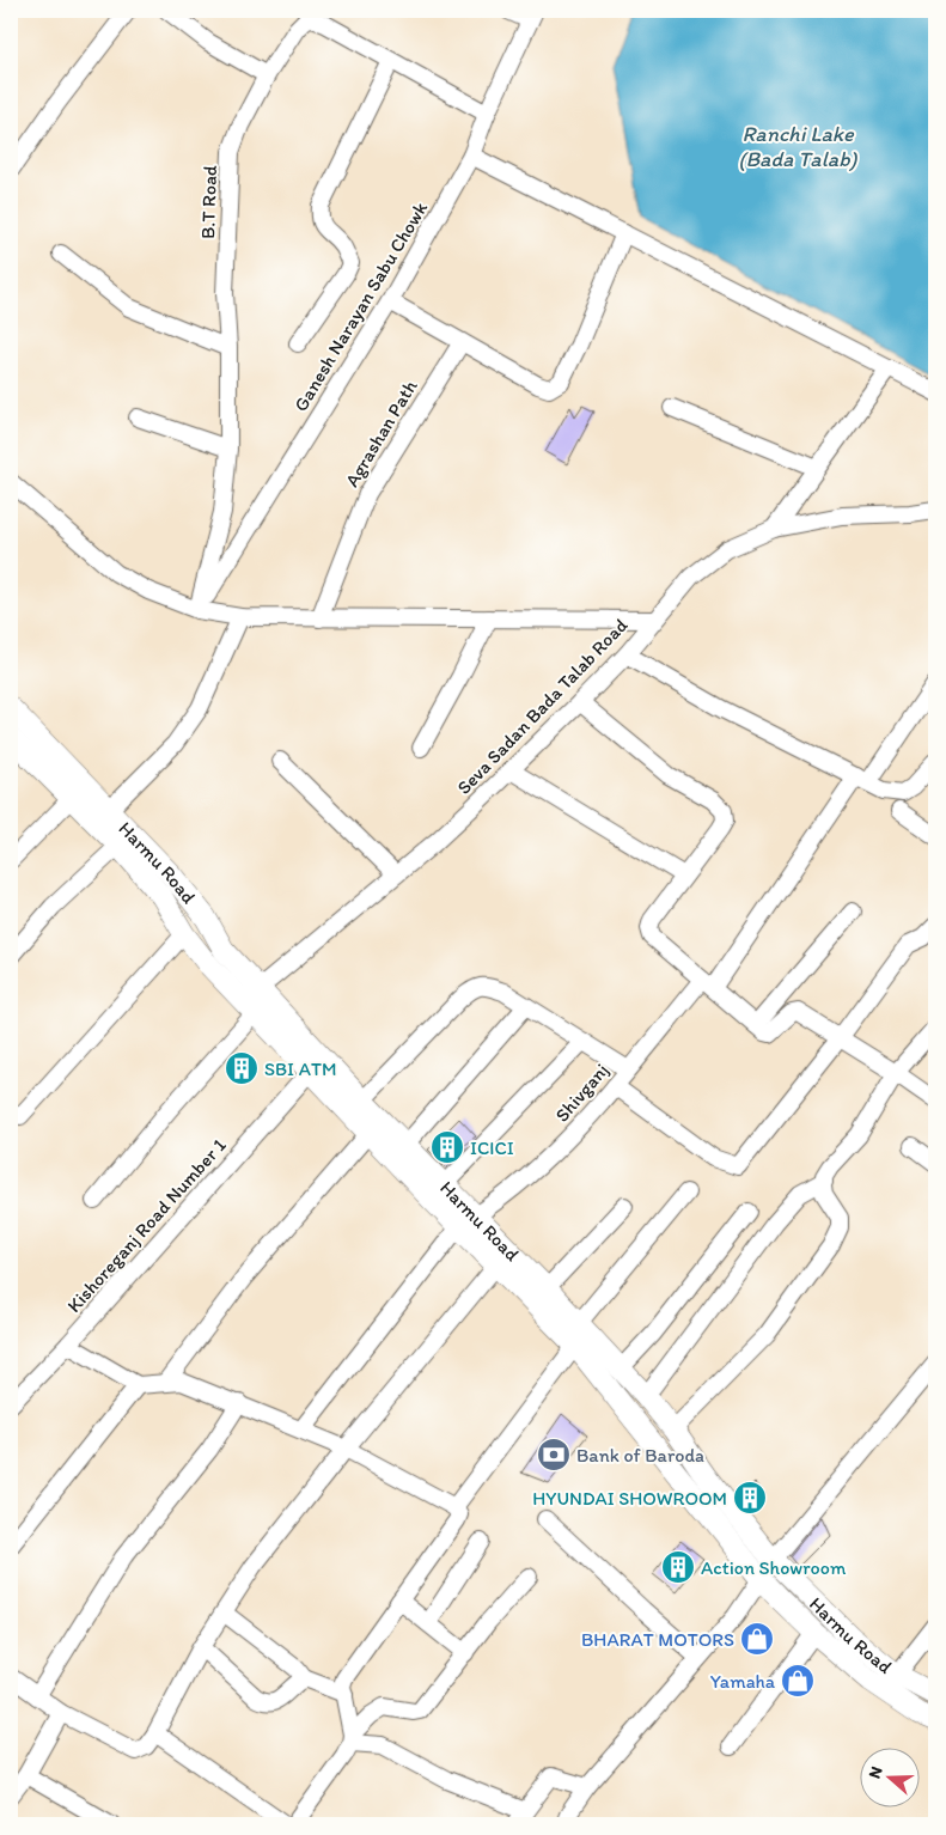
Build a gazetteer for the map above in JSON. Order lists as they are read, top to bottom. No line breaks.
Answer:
{"streets":{"main road":["Harmu Road"],"street":["B.T Road","Ganesh Narayan Sabu Chowk","Agrashan Path","Seva Sadan Bada Talab Road","Shivganj","Kishoreganj Road Number 1"]},"crossings":[["B.T Road","Ganesh Narayan Sabu Chowk"],["Seva Sadan Bada Talab Road","Harmu Road"],["Harmu Road","Shivganj"],["Harmu Road","Kishoreganj Road Number 1"]],"water":["Ranchi Lake (Bada Talab)"],"places":{"building":["SBI ATM","ICICI","HYUNDAI SHOWROOM","Action Showroom"],"bank":["Bank of Baroda"],"shop":["BHARAT MOTORS","Yamaha"]},"north":"left"}
